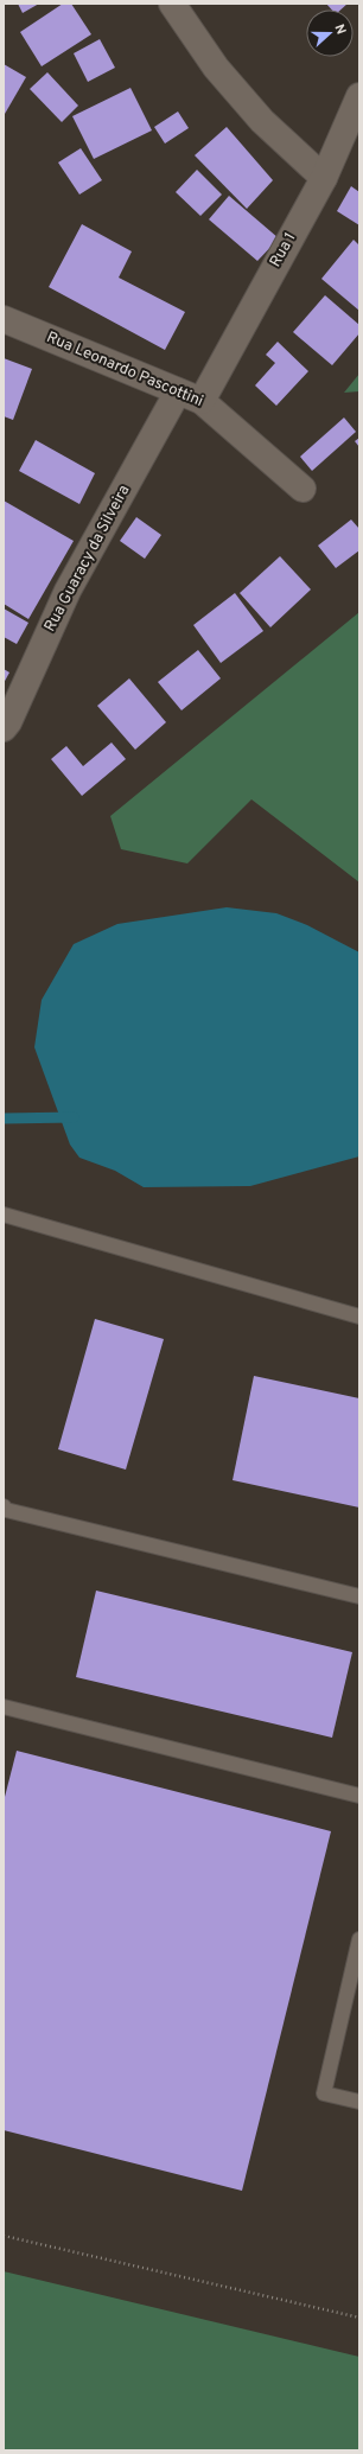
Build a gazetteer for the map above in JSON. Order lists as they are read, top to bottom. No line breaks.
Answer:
{"streets":{"street":["Rua 1","Rua Leonardo Pascottini","Rua Guaracy da Silveira"]},"crossings":[["Rua 1","Rua Leonardo Pascottini"],["Rua Leonardo Pascottini","Rua Guaracy da Silveira"]],"north":"right"}
